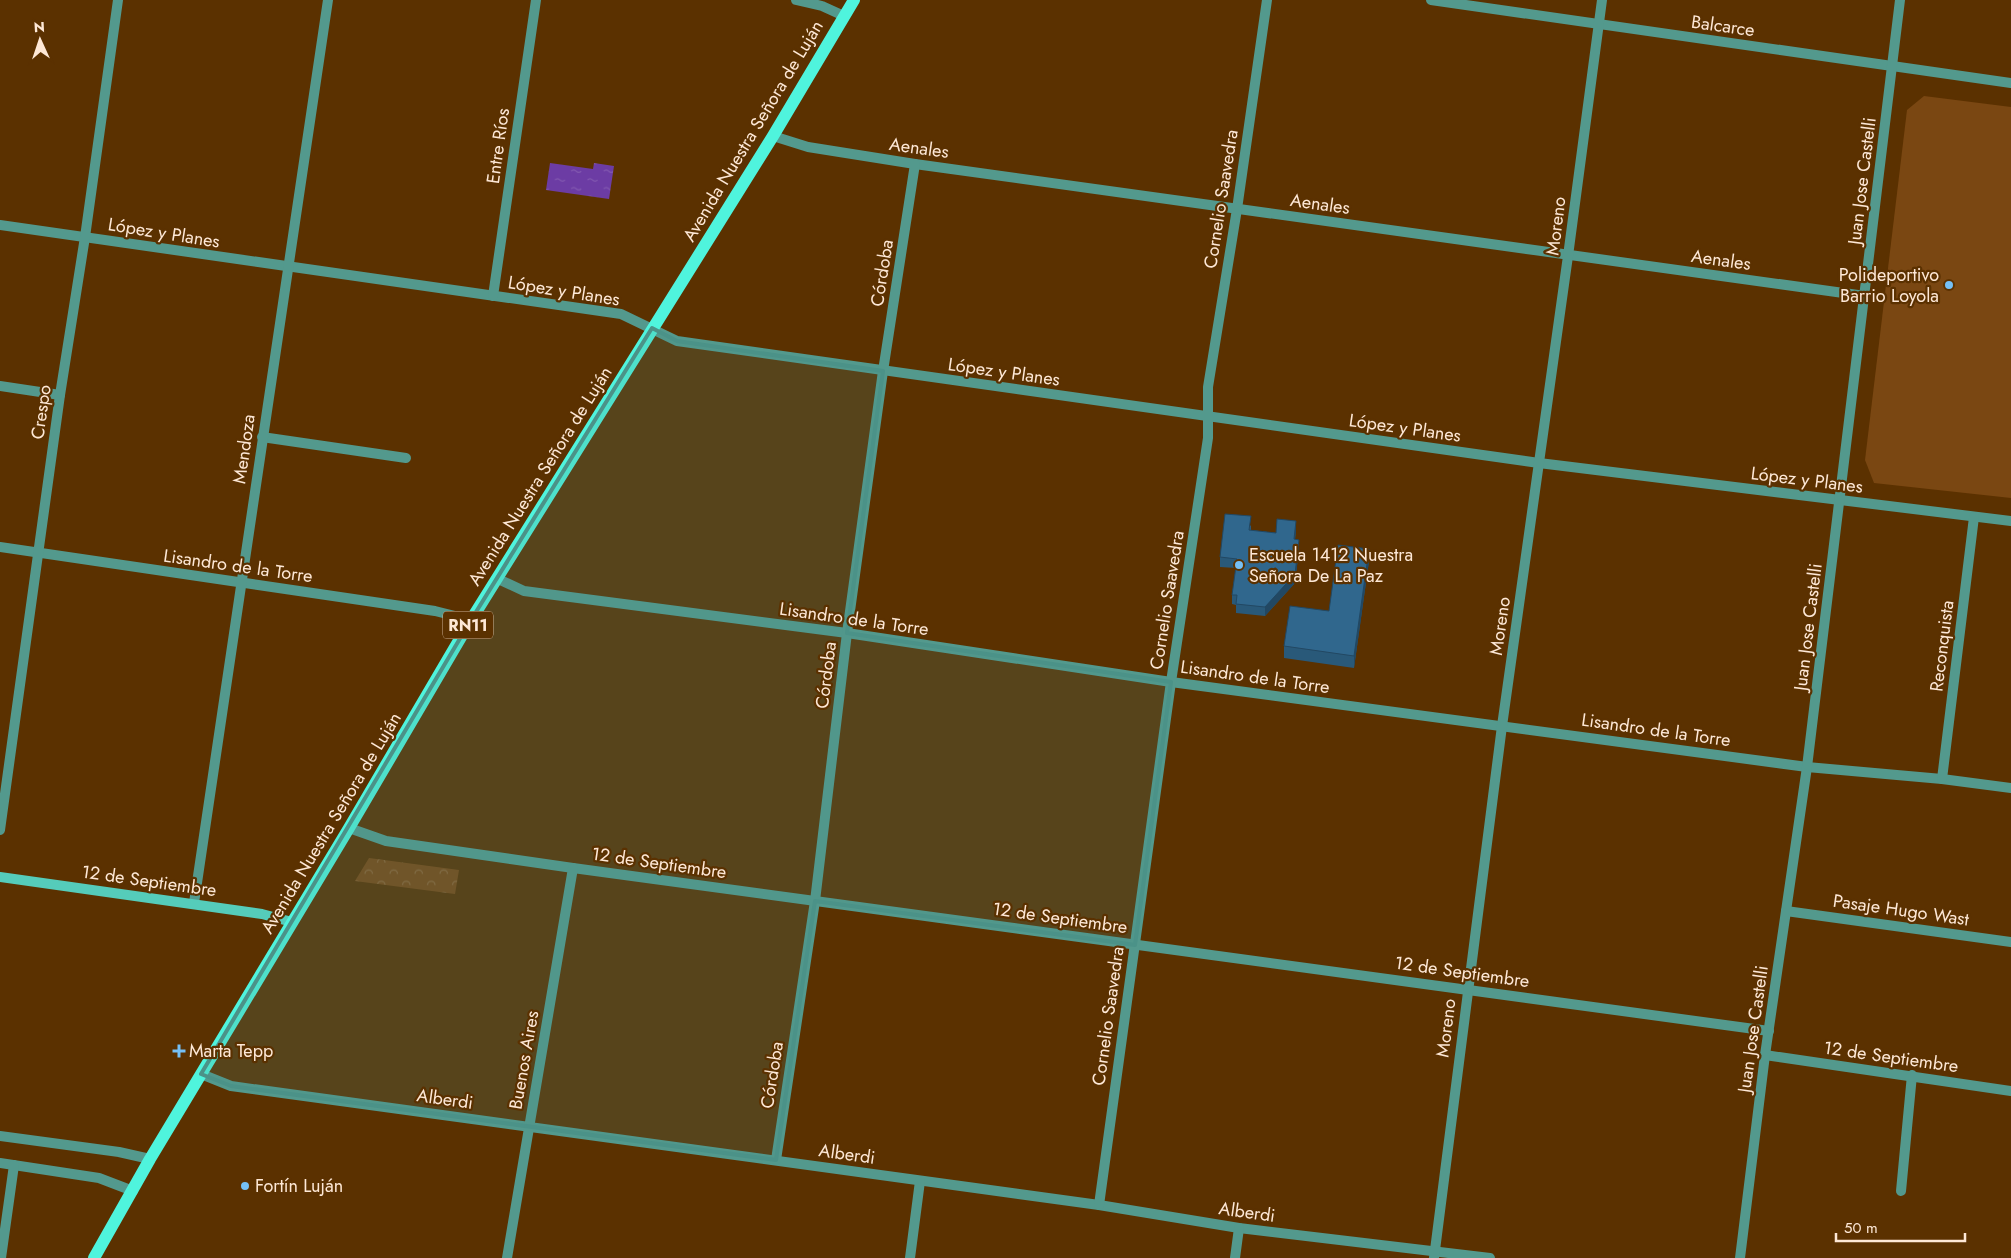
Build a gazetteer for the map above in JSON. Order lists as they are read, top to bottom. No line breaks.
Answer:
{"streets":{"main road":["Avenida Nuestra Señora de Luján","RN11"],"street":["Balcarce","Entre Ríos","Aenales","Juan Jose Castelli","Cornelio Saavedra","Moreno","López y Planes","Córdoba","Crespo","Mendoza","Lisandro de la Torre","Reconquista","12 de Septiembre","Pasaje Hugo Wast","Buenos Aires","Alberdi"]},"crossings":[["Balcarce","Juan Jose Castelli"],["Balcarce","Moreno"],["Avenida Nuestra Señora de Luján","Aenales"],["Avenida Nuestra Señora de Luján","López y Planes"],["Avenida Nuestra Señora de Luján","Lisandro de la Torre"],["Avenida Nuestra Señora de Luján","12 de Septiembre"],["Avenida Nuestra Señora de Luján","Alberdi"],["Entre Ríos","López y Planes"],["Aenales","Juan Jose Castelli"],["Aenales","Cornelio Saavedra"],["Aenales","Moreno"],["Aenales","Córdoba"],["Juan Jose Castelli","López y Planes"],["Juan Jose Castelli","Lisandro de la Torre"],["Juan Jose Castelli","12 de Septiembre"],["Juan Jose Castelli","Pasaje Hugo Wast"],["Cornelio Saavedra","López y Planes"],["Cornelio Saavedra","Lisandro de la Torre"],["Cornelio Saavedra","12 de Septiembre"],["Cornelio Saavedra","Alberdi"],["Moreno","López y Planes"],["Moreno","Lisandro de la Torre"],["Moreno","12 de Septiembre"],["Moreno","Alberdi"],["López y Planes","Córdoba"],["López y Planes","Crespo"],["López y Planes","Mendoza"],["López y Planes","Reconquista"],["Córdoba","Lisandro de la Torre"],["Córdoba","12 de Septiembre"],["Córdoba","Alberdi"],["Crespo","Lisandro de la Torre"],["Mendoza","Lisandro de la Torre"],["Mendoza","12 de Septiembre"],["Lisandro de la Torre","Reconquista"],["12 de Septiembre","Buenos Aires"],["Buenos Aires","Alberdi"]],"places":{"other":["Polideportivo Barrio Loyola","Escuela 1412 Nuestra Señora De La Paz","Fortín Luján"],"health":["Marta Tepp"]},"scale_bar":"50 m","north":"top"}
